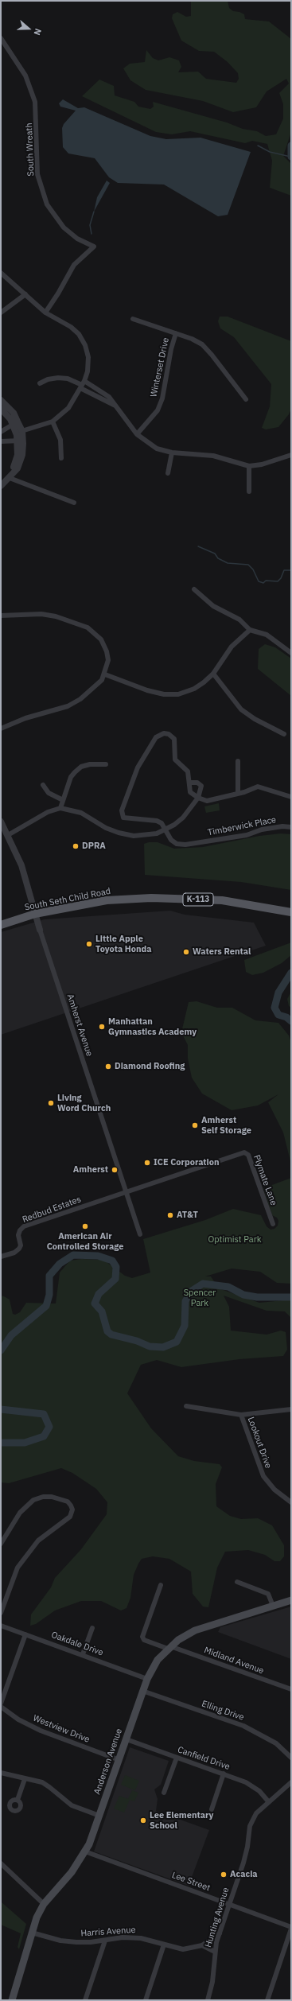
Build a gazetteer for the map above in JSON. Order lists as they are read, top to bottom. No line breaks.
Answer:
{"streets":{"main road":["South Seth Child Road","K-113","Anderson Avenue"],"street":["South Wreath","Winterset Drive","Timberwick Place","Amherst Avenue","Plymate Lane","Redbud Estates","Lookout Drive","Oakdale Drive","Midland Avenue","Elling Drive","Westview Drive","Canfield Drive","Lee Street","Hunting Avenue","Harris Avenue"]},"crossings":[["South Seth Child Road","Amherst Avenue"],["Amherst Avenue","Plymate Lane"],["Amherst Avenue","Redbud Estates"],["Plymate Lane","Redbud Estates"],["Oakdale Drive","Anderson Avenue"],["Midland Avenue","Anderson Avenue"],["Elling Drive","Anderson Avenue"],["Westview Drive","Anderson Avenue"],["Canfield Drive","Anderson Avenue"],["Canfield Drive","Hunting Avenue"],["Anderson Avenue","Lee Street"],["Anderson Avenue","Harris Avenue"],["Lee Street","Hunting Avenue"],["Hunting Avenue","Harris Avenue"]],"parks":["Optimist Park","Spencer Park"],"places":["DPRA","Little Apple Toyota Honda","Waters Rental","Manhattan Gymnastics Academy","Diamond Roofing","Living Word Church","Amherst Self Storage","ICE Corporation","Amherst","AT&T","American Air Controlled Storage","Lee Elementary School","Acacia"],"north":"right"}
